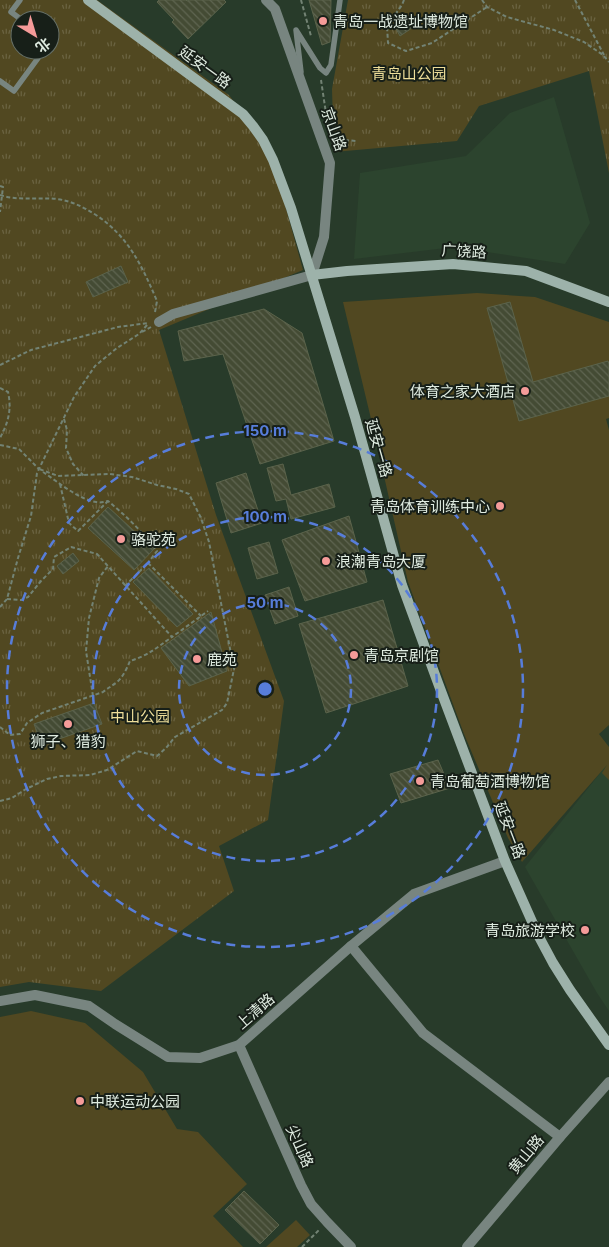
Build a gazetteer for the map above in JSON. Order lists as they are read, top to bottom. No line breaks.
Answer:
{"streets":{"main road":["延安一路","广饶路"],"street":["京山路","上清路","尖山路","黄山路"]},"crossings":[["延安一路","京山路"],["延安一路","广饶路"],["延安一路","上清路"],["京山路","广饶路"],["上清路","尖山路"]],"parks":["青岛山公园","中山公园"],"places":["青岛一战遗址博物馆","体育之家大酒店","青岛体育训练中心","骆驼苑","浪潮青岛大厦","青岛京剧馆","鹿苑","狮子、猎豹","青岛葡萄酒博物馆","青岛旅游学校","中联运动公园"],"north":"bottom right","rings":["150 m","100 m","50 m"]}
